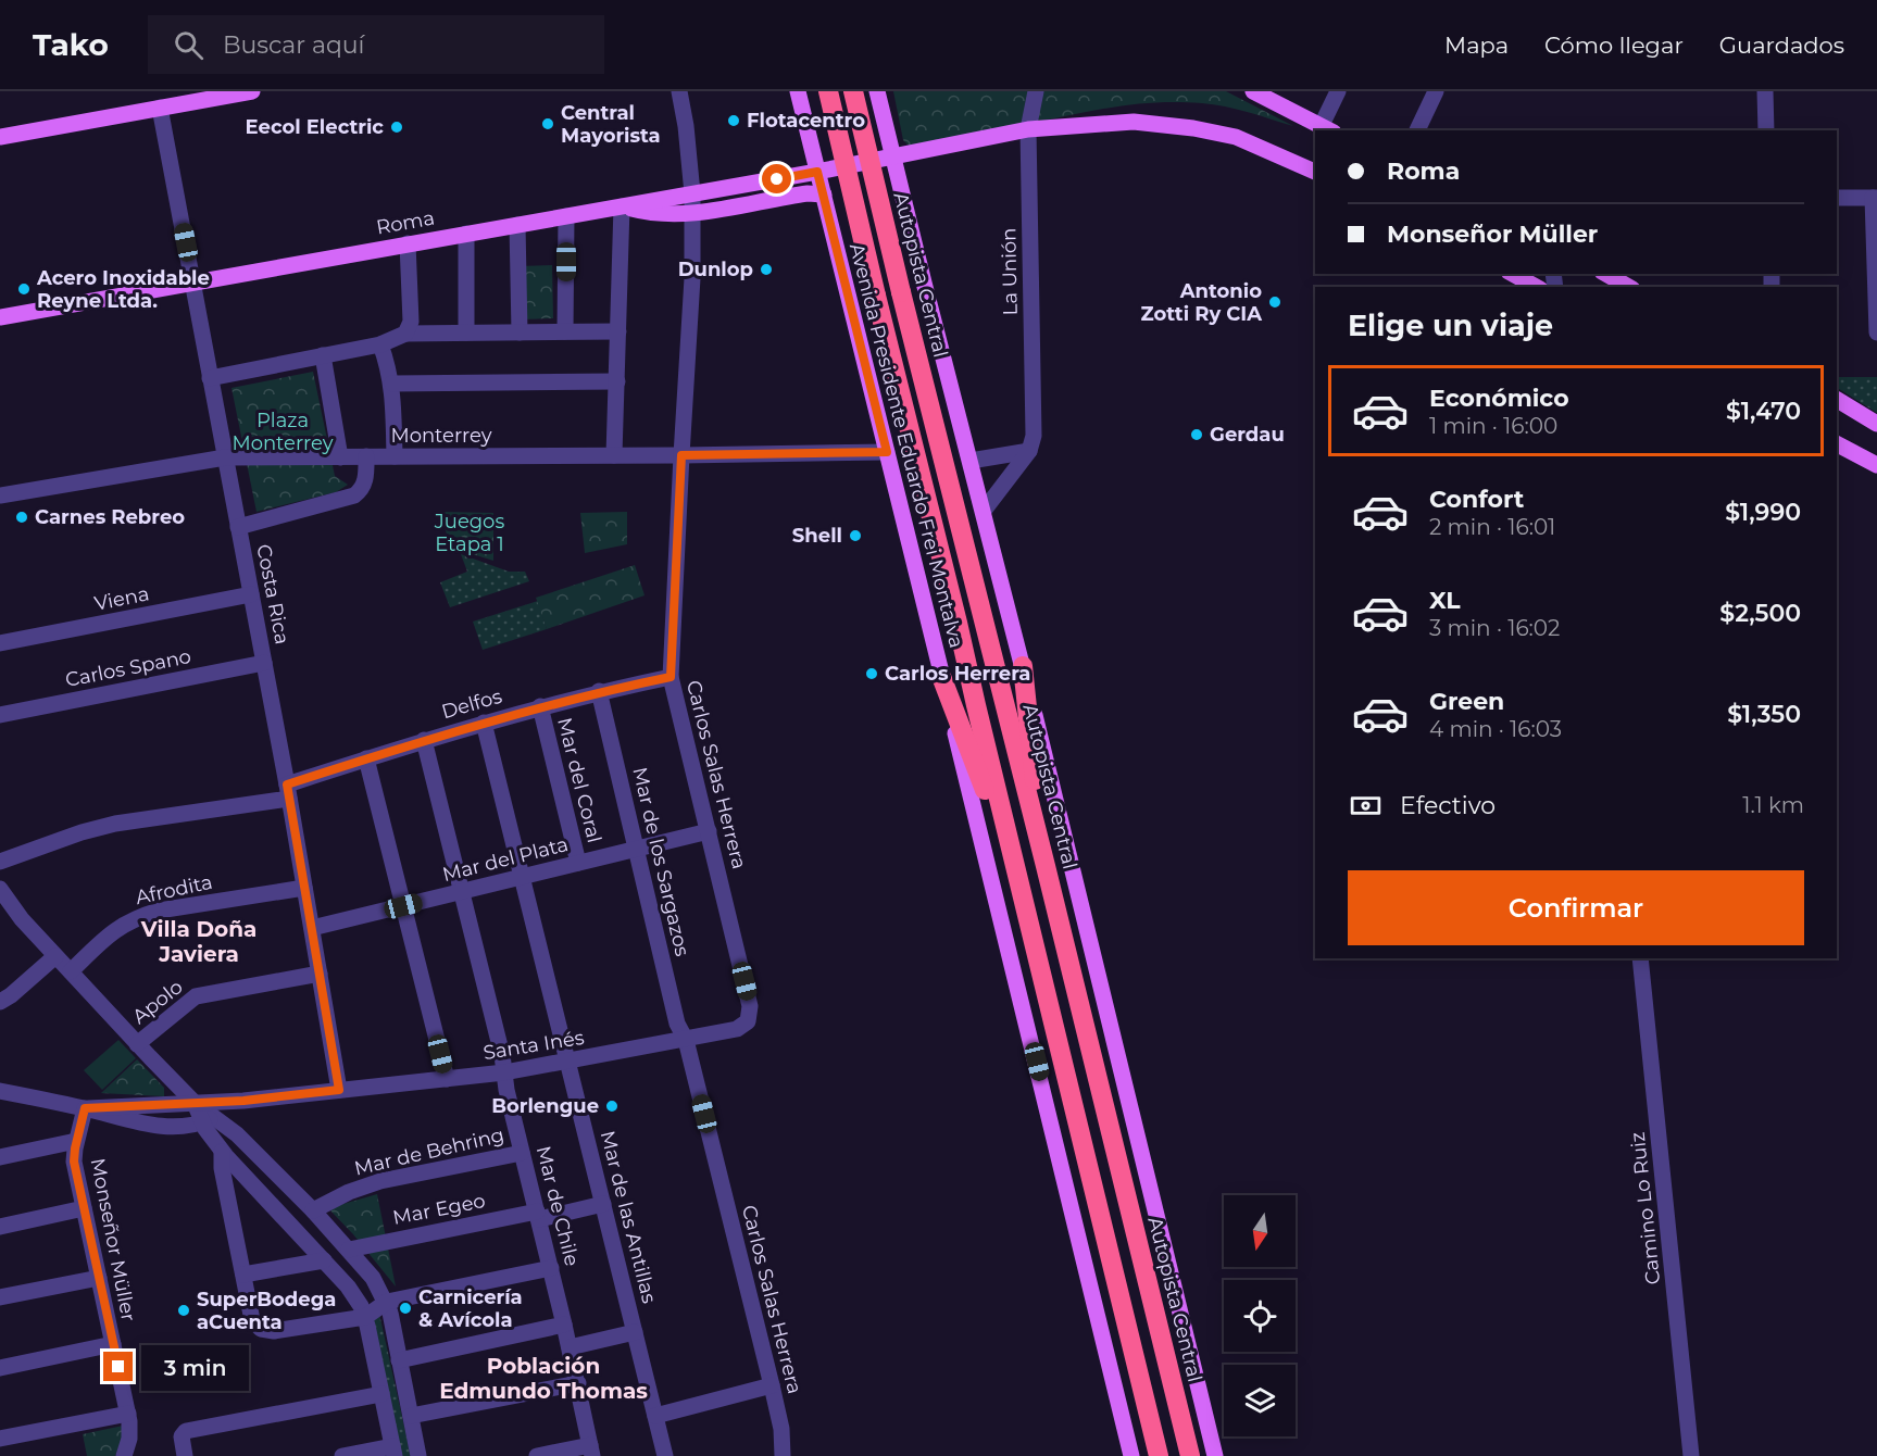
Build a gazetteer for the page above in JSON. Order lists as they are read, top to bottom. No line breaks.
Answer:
{"streets":{"highway":["Autopista Central"],"main road":["Roma","Avenida Presidente Eduardo Frei Montalva"],"street":["La Unión","Monterrey","Costa Rica","Viena","Carlos Spano","Delfos","Carlos Salas Herrera","Mar del Coral","Mar del Plata","Mar de los Sargazos","Afrodita","Apolo","Santa Inés","Mar de Behring","Mar de Chile","Camino Lo Ruiz","Mar Egeo","Mar de las Antillas","Monseñor Müller"]},"crossings":[["Roma","La Unión"],["Roma","Avenida Presidente Eduardo Frei Montalva"],["Roma","Costa Rica"],["Roma","Carlos Salas Herrera"],["Monterrey","Avenida Presidente Eduardo Frei Montalva"],["Monterrey","Costa Rica"],["Monterrey","Carlos Salas Herrera"],["Costa Rica","Viena"],["Costa Rica","Carlos Spano"],["Costa Rica","Delfos"],["Costa Rica","Mar del Plata"],["Costa Rica","Afrodita"],["Costa Rica","Apolo"],["Costa Rica","Santa Inés"],["Delfos","Carlos Salas Herrera"],["Delfos","Mar del Coral"],["Delfos","Mar de los Sargazos"],["Delfos","Mar de Chile"],["Delfos","Mar de las Antillas"],["Carlos Salas Herrera","Mar del Plata"],["Carlos Salas Herrera","Mar de los Sargazos"],["Carlos Salas Herrera","Santa Inés"],["Mar del Coral","Mar del Plata"],["Mar del Plata","Mar de los Sargazos"],["Mar del Plata","Mar de Chile"],["Mar del Plata","Mar de las Antillas"],["Mar de los Sargazos","Santa Inés"],["Santa Inés","Mar de Chile"],["Santa Inés","Mar de las Antillas"],["Santa Inés","Monseñor Müller"],["Mar de Behring","Mar de Chile"],["Mar de Chile","Mar Egeo"],["Mar Egeo","Mar de las Antillas"]],"districts":["Villa Doña Javiera","Población Edmundo Thomas"],"parks":["Plaza Monterrey","Juegos Etapa 1"],"places":["Flotacentro","Central Mayorista","Eecol Electric","Dunlop","Acero Inoxidable Reyne Ltda.","Antonio Zotti Ry CIA","Gerdau","Carnes Rebreo","Shell","Carlos Herrera","Borlengue","Carnicería & Avícola","SuperBodega aCuenta"],"north":"bottom","page":{"header":"Tako","search":"Buscar aquí","nav":["Mapa","Cómo llegar","Guardados"],"banner":["Roma","Monseñor Müller"],"heading":"Elige un viaje","list":[{"name":"Económico","note":"1 min · 16:00","value":"$1,470"},{"name":"Confort","note":"2 min · 16:01","value":"$1,990"},{"name":"XL","note":"3 min · 16:02","value":"$2,500"},{"name":"Green","note":"4 min · 16:03","value":"$1,350"}],"pay":["Efectivo","1.1 km"],"buttons":"Confirmar","bubble":"3 min"}}
